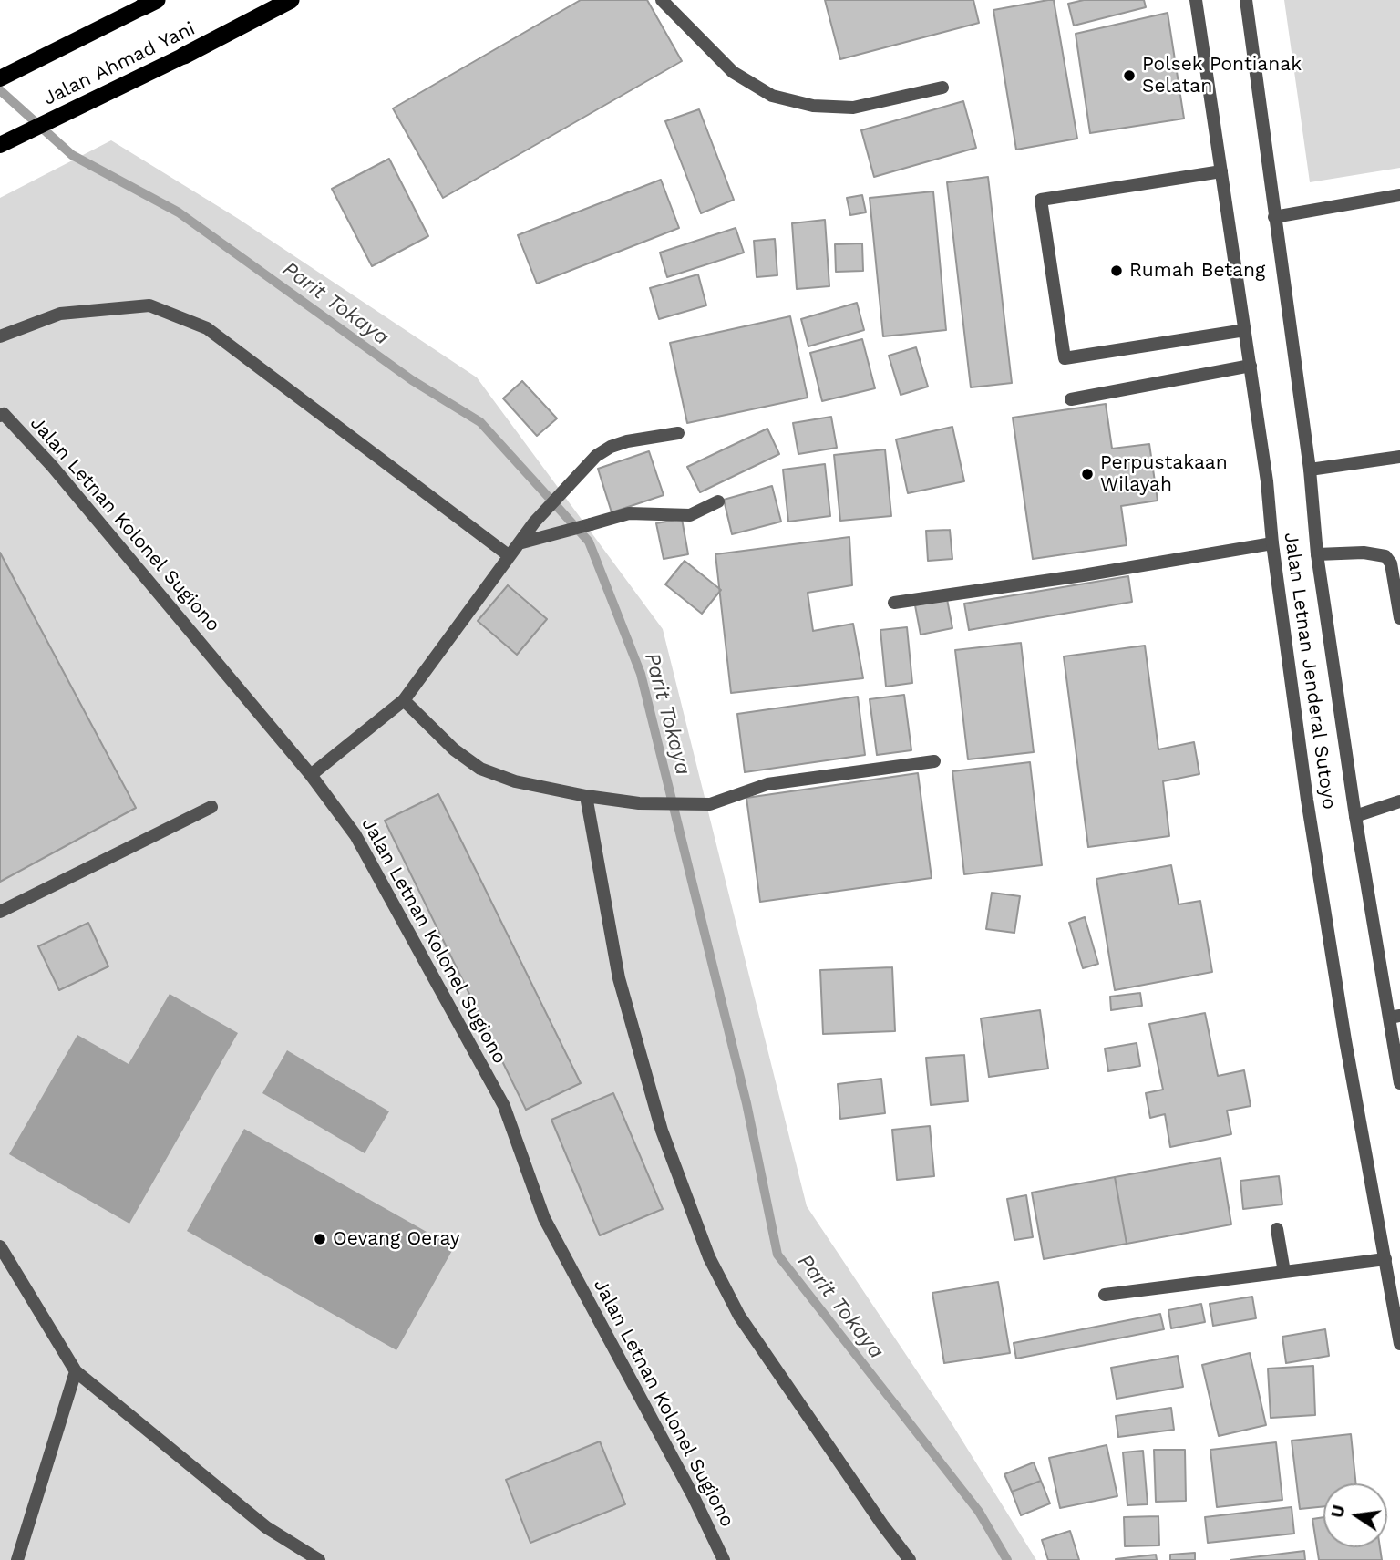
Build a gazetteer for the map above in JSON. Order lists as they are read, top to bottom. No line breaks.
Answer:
{"streets":{"highway":["Jalan Ahmad Yani"],"street":["Jalan Letnan Kolonel Sugiono","Jalan Letnan Jenderal Sutoyo"]},"water":["Parit Tokaya"],"places":["Polsek Pontianak Selatan","Rumah Betang","Perpustakaan Wilayah","Oevang Oeray"],"north":"left"}
